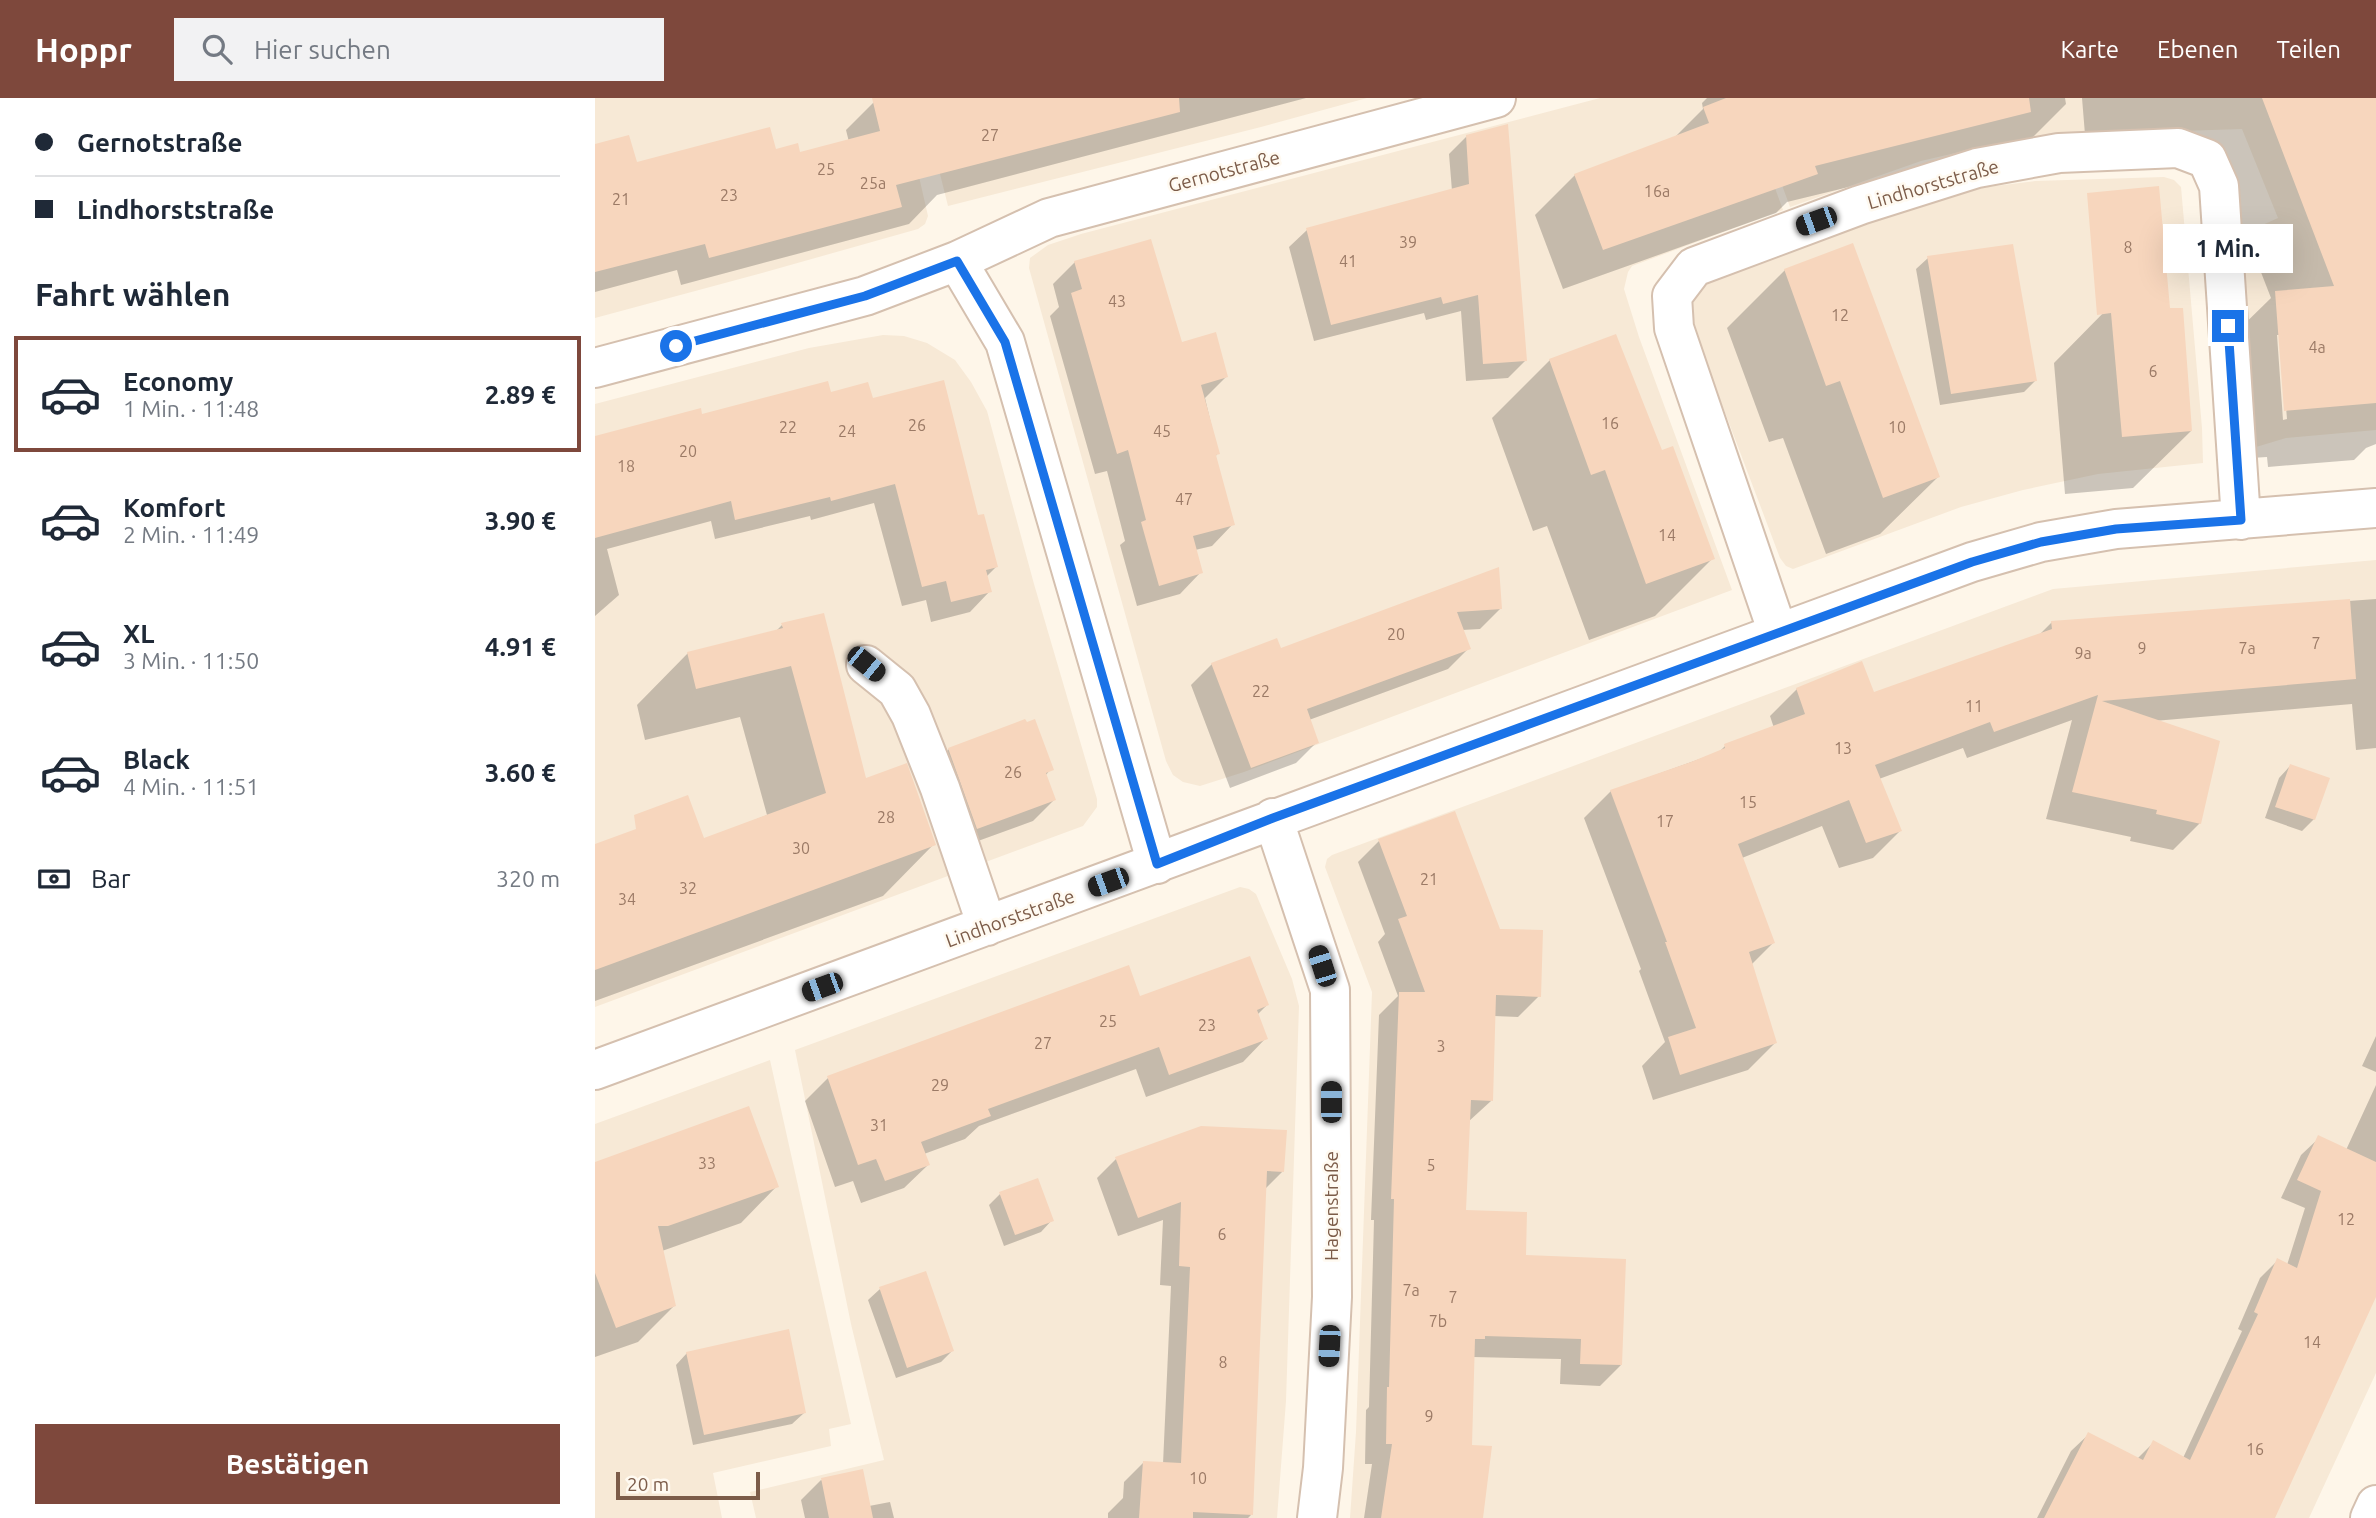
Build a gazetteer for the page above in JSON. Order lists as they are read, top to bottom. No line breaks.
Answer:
{"streets":{"street":["Gernotstraße","Lindhorststraße","Hagenstraße"]},"crossings":[["Lindhorststraße","Hagenstraße"]],"house_numbers":["27","25","25a","16a","23","21","39","8","41","43","12","4a","6","16","26","22","10","24","45","20","18","47","14","20","7","9","7a","9a","22","11","13","26","15","28","17","30","21","32","34","25","23","27","3","29","31","33","5","12","6","7a","7","7b","14","8","9","16","10"],"scale_bar":"20 m","page":{"header":"Hoppr","search":"Hier suchen","nav":["Karte","Ebenen","Teilen"],"banner":["Gernotstraße","Lindhorststraße"],"bubble":"1 Min.","heading":"Fahrt wählen","list":[{"name":"Economy","note":"1 Min. · 11:48","value":"2.89 €"},{"name":"Komfort","note":"2 Min. · 11:49","value":"3.90 €"},{"name":"XL","note":"3 Min. · 11:50","value":"4.91 €"},{"name":"Black","note":"4 Min. · 11:51","value":"3.60 €"}],"pay":["Bar","320 m"],"buttons":"Bestätigen","scale":"20 m"}}
